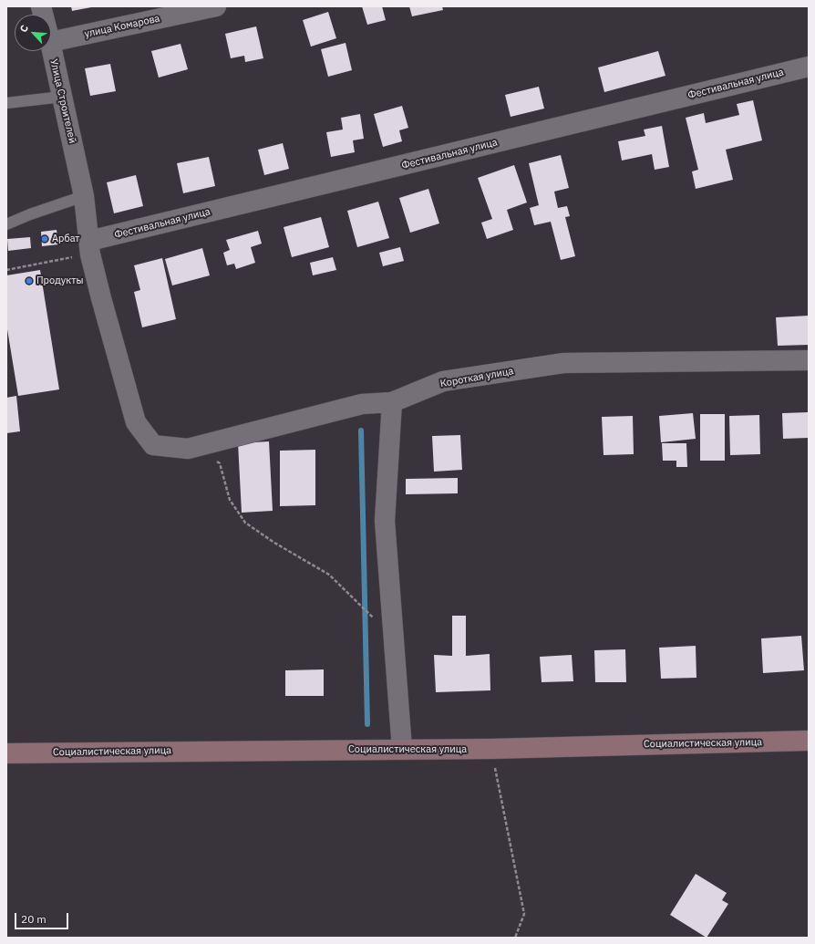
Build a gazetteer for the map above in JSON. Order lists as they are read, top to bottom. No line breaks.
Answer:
{"streets":{"street":["улица Комарова","Фестивальная улица","Улица Строителей","Короткая улица","Социалистическая улица"]},"crossings":[["Фестивальная улица","Улица Строителей"],["Улица Строителей","Короткая улица"]],"places":["Арбат","Продукты"],"scale_bar":"20 m","north":"top left"}
